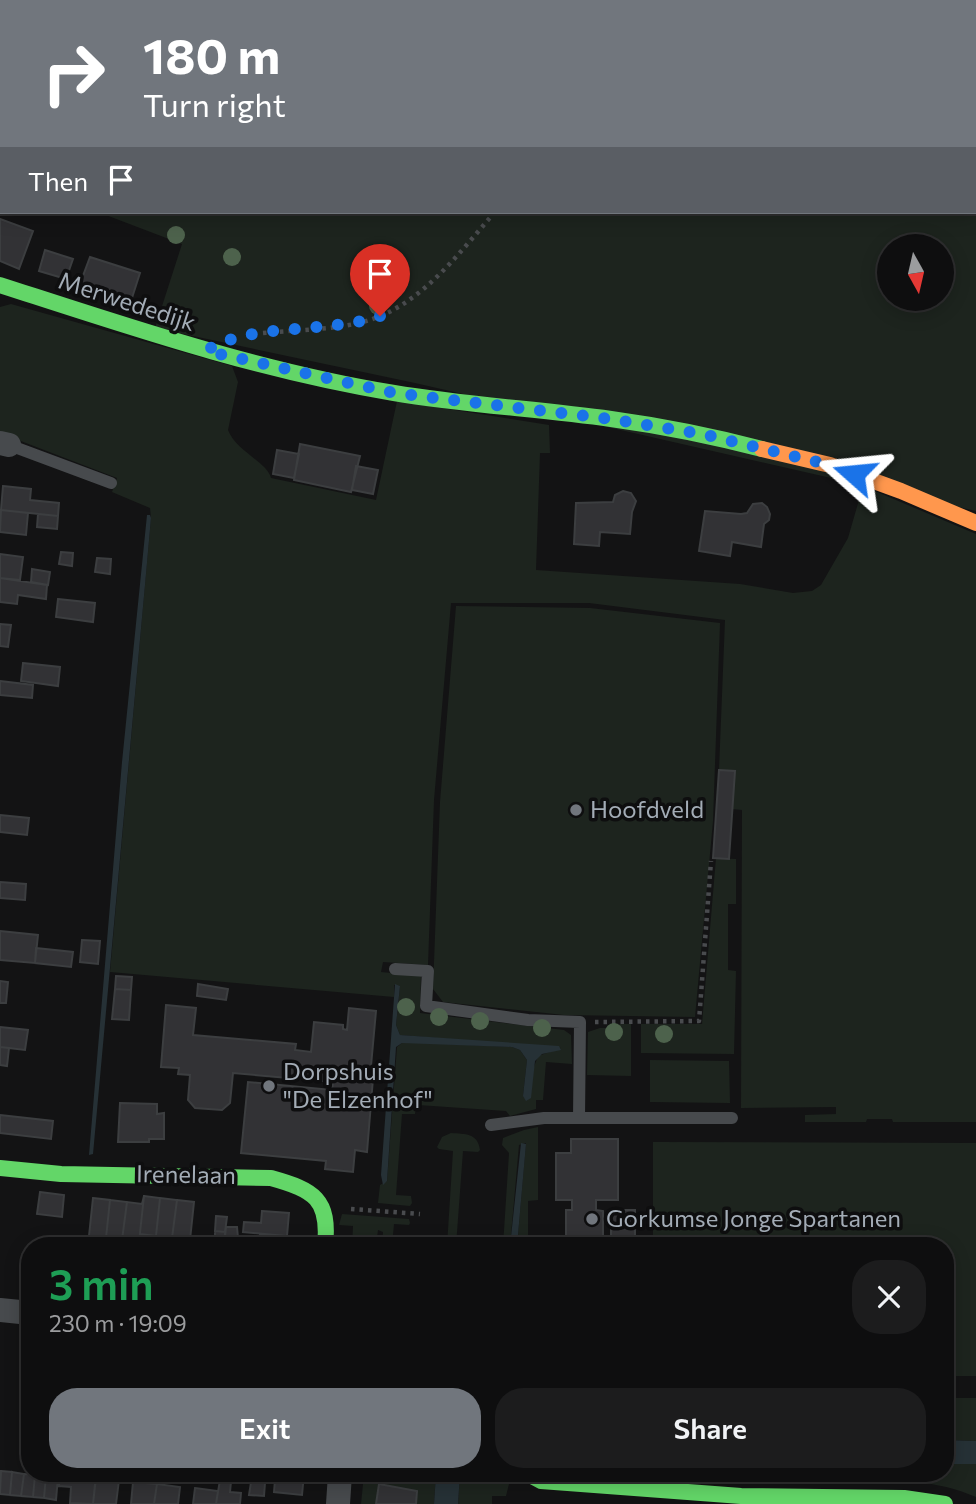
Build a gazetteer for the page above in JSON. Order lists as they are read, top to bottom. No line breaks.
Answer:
{"streets":{"street":["Merwededijk","Irenelaan"]},"places":["Hoofdveld","Dorpshuis \"De Elzenhof\"","Gorkumse Jonge Spartanen"],"north":"bottom","page":{"turn":["180 m","Turn right"],"then":"Then","heading":["3 min","230 m · 19:09"],"buttons":["Exit","Share"]}}
